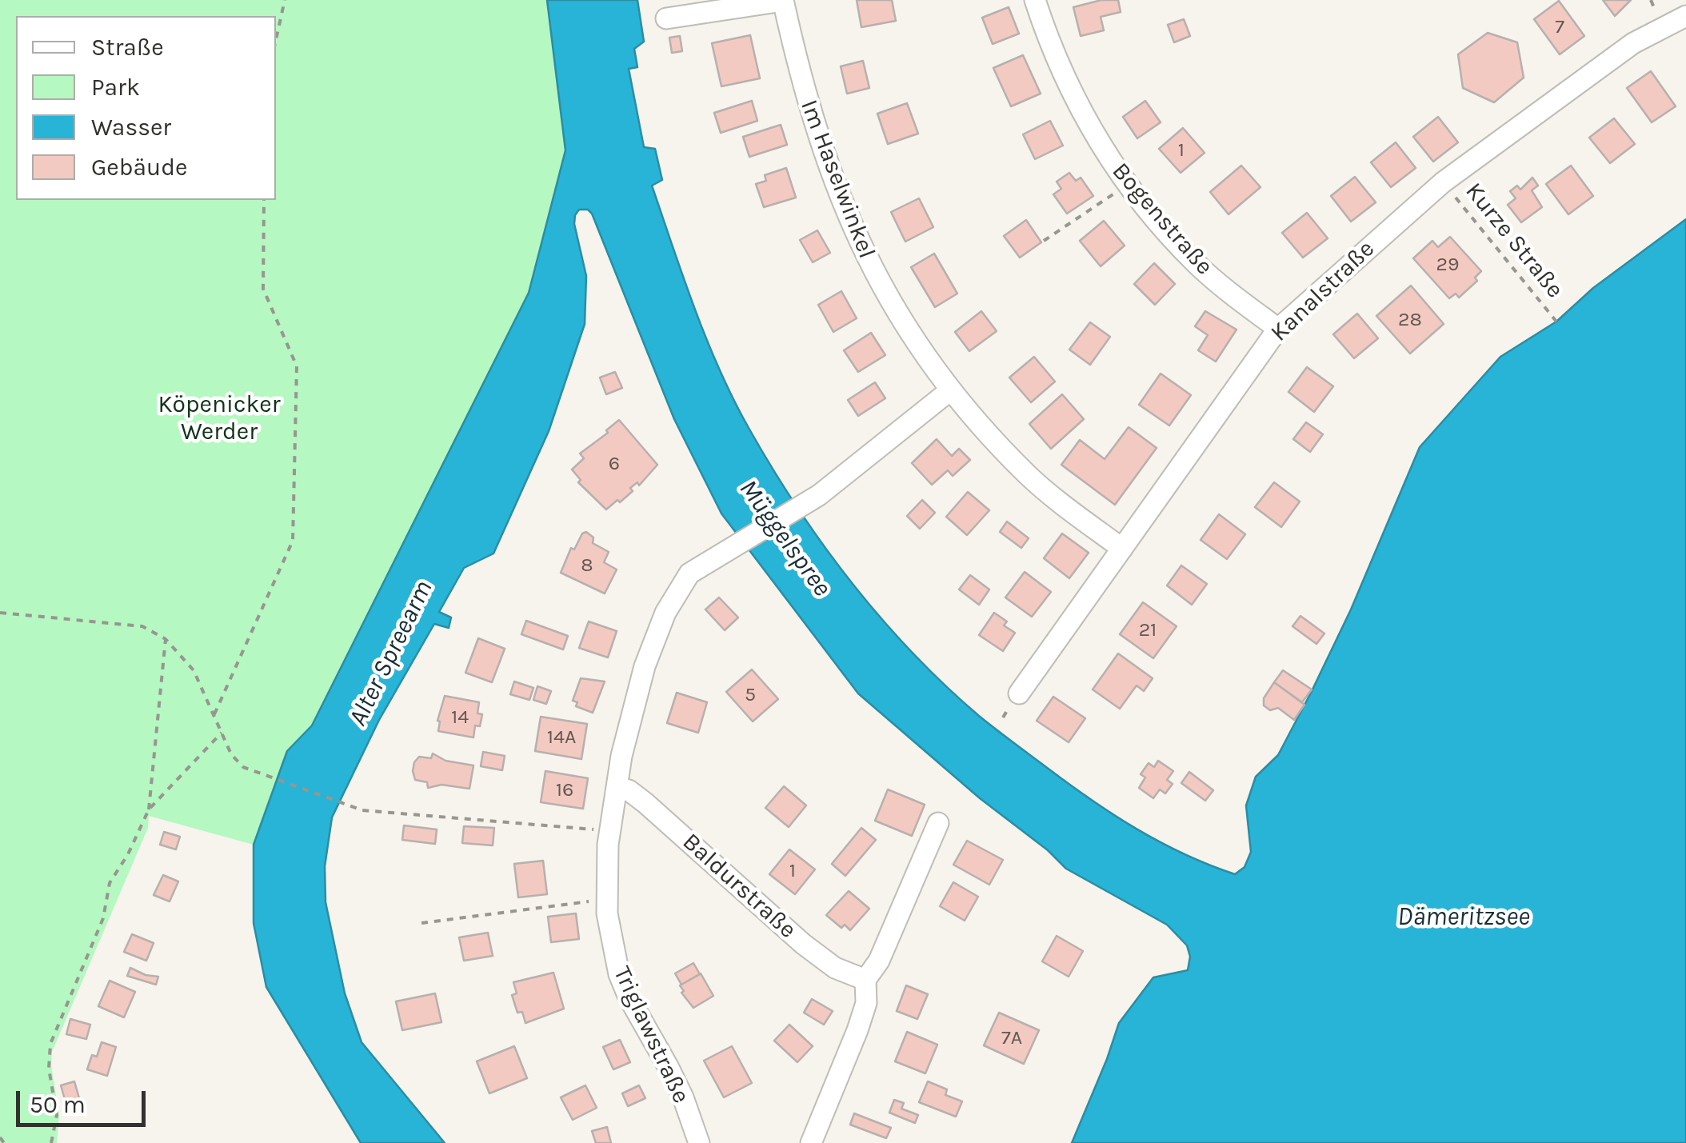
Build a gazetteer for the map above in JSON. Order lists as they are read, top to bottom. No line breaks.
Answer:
{"streets":{"street":["Im Haselwinkel","Bogenstraße","Kanalstraße","Baldurstraße","Triglawstraße"],"path":["Kurze Straße"]},"crossings":[["Im Haselwinkel","Kanalstraße"],["Im Haselwinkel","Triglawstraße"],["Bogenstraße","Kanalstraße"],["Kurze Straße","Kanalstraße"],["Baldurstraße","Triglawstraße"]],"water":["Müggelspree","Alter Spreearm","Dämeritzsee"],"parks":["Köpenicker Werder"],"house_numbers":["7","1","29","28","6","8","21","5","14","14A","16","1","7A"],"legend":["Straße","Park","Wasser","Gebäude"],"scale_bar":"50 m"}
